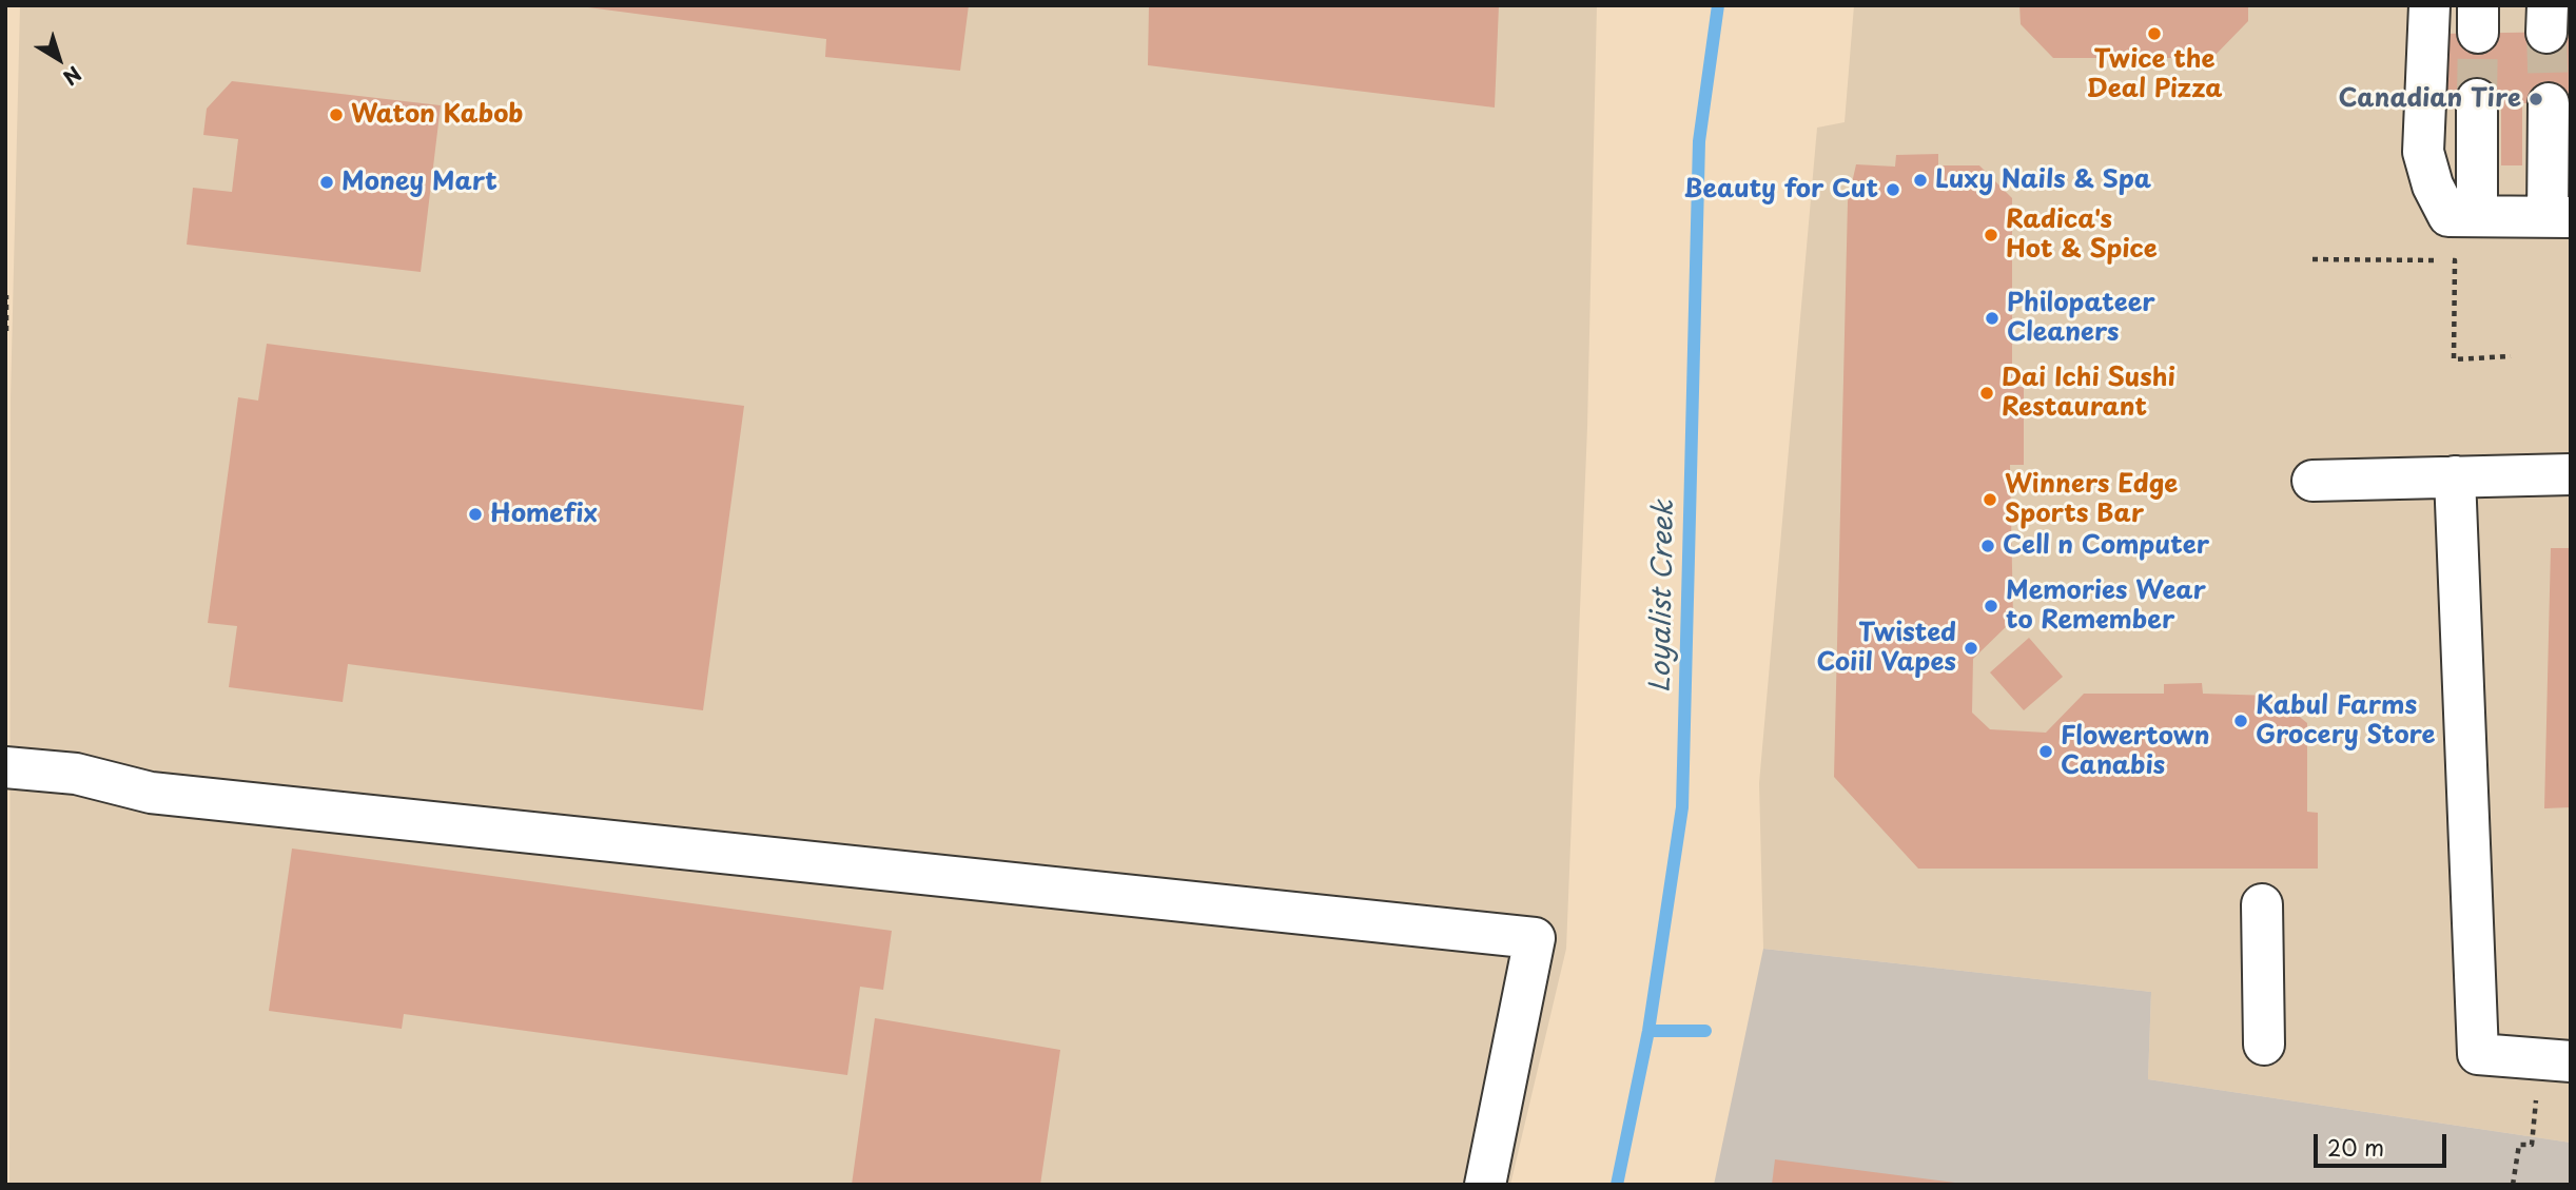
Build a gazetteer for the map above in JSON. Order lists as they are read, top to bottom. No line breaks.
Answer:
{"water":["Loyalist Creek"],"places":["Twice the Deal Pizza","Canadian Tire","Waton Kabob","Luxy Nails & Spa","Money Mart","Beauty for Cut","Radica's Hot & Spice","Philopateer Cleaners","Dai Ichi Sushi Restaurant","Winners Edge Sports Bar","Homefix","Cell n Computer","Memories Wear to Remember","Twisted Coiil Vapes","Kabul Farms Grocery Store","Flowertown Canabis"],"scale_bar":"20 m","north":"bottom right"}
